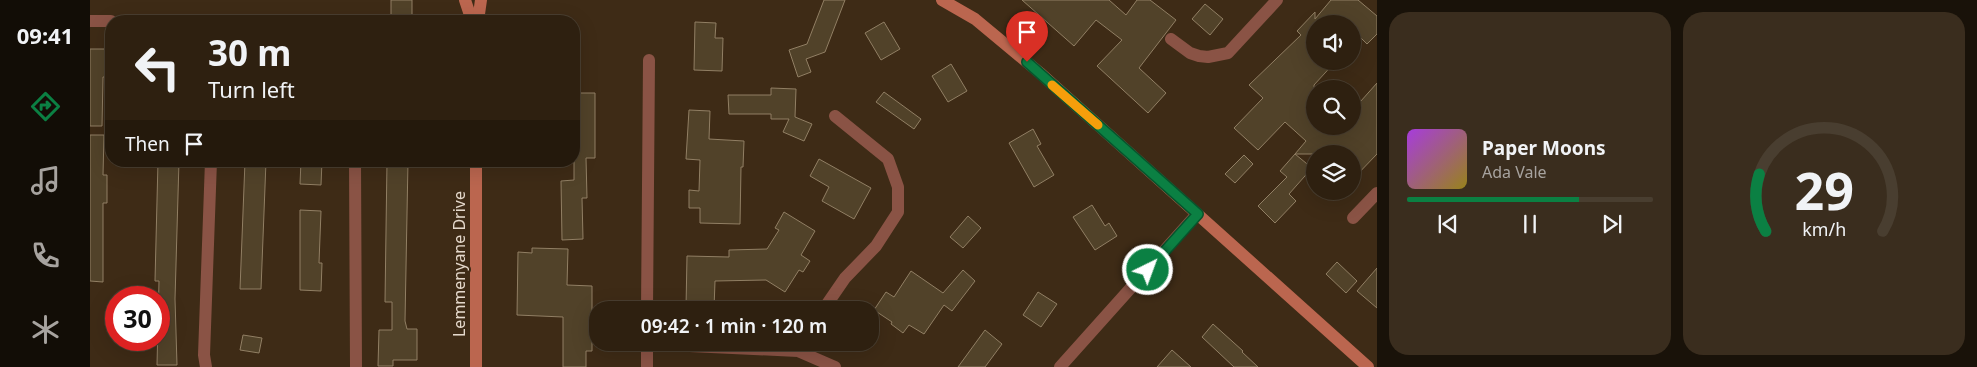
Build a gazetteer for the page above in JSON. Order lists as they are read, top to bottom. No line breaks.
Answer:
{"streets":{"street":["Lemmenyane Drive"]},"page":{"tabs":"09:41","turn":["30 m","Turn left"],"then":"Then","song":["Paper Moons","Ada Vale"],"limit":"30","trip":"09:42 · 1 min · 120 m","gauge":["29","km/h"]}}
